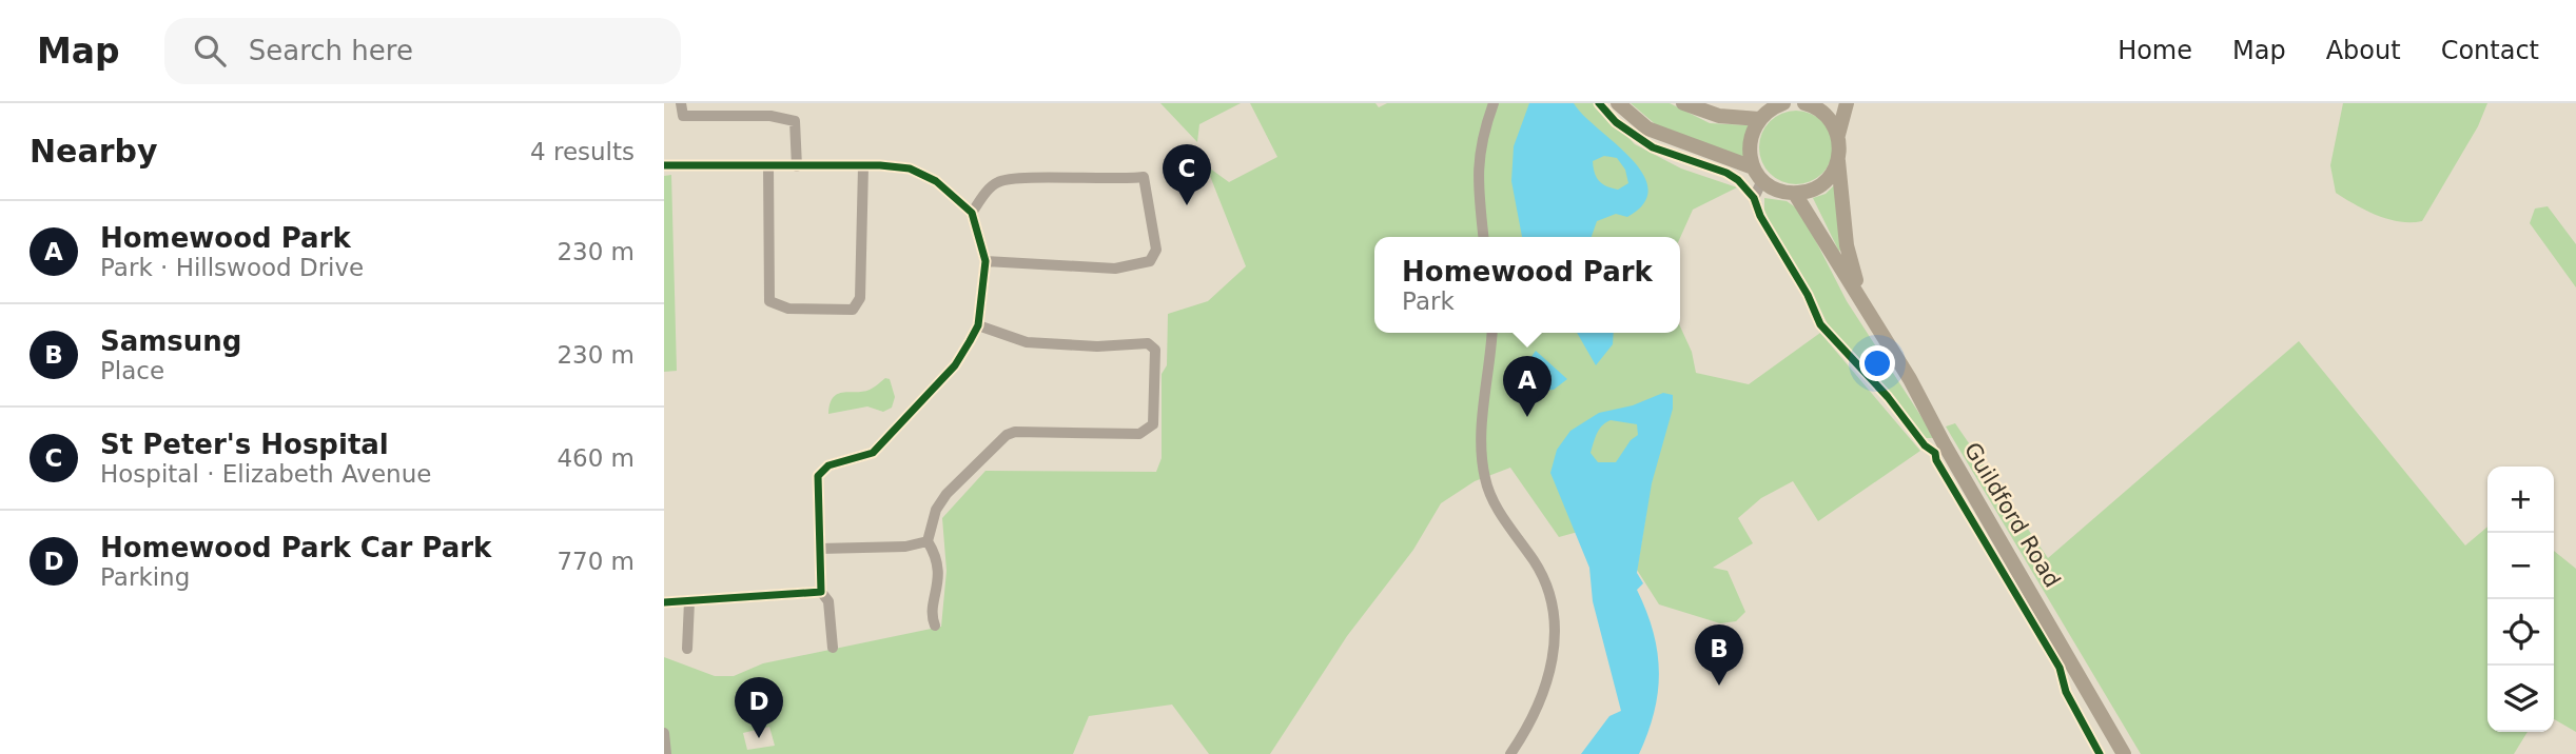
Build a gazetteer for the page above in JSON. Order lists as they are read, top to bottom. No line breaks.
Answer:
{"streets":{"main road":["Guildford Road"]},"page":{"header":"Map","search":"Search here","nav":["Home","Map","About","Contact"],"heading":["Nearby","4 results"],"pins":["C","A","B","D"],"list":[{"mark":"A","name":"Homewood Park","note":"Park · Hillswood Drive","value":"230 m"},{"mark":"B","name":"Samsung","note":"Place","value":"230 m"},{"mark":"C","name":"St Peter's Hospital","note":"Hospital · Elizabeth Avenue","value":"460 m"},{"mark":"D","name":"Homewood Park Car Park","note":"Parking","value":"770 m"}],"popup":["Homewood Park","Park"],"map_buttons":["+","−"]}}
